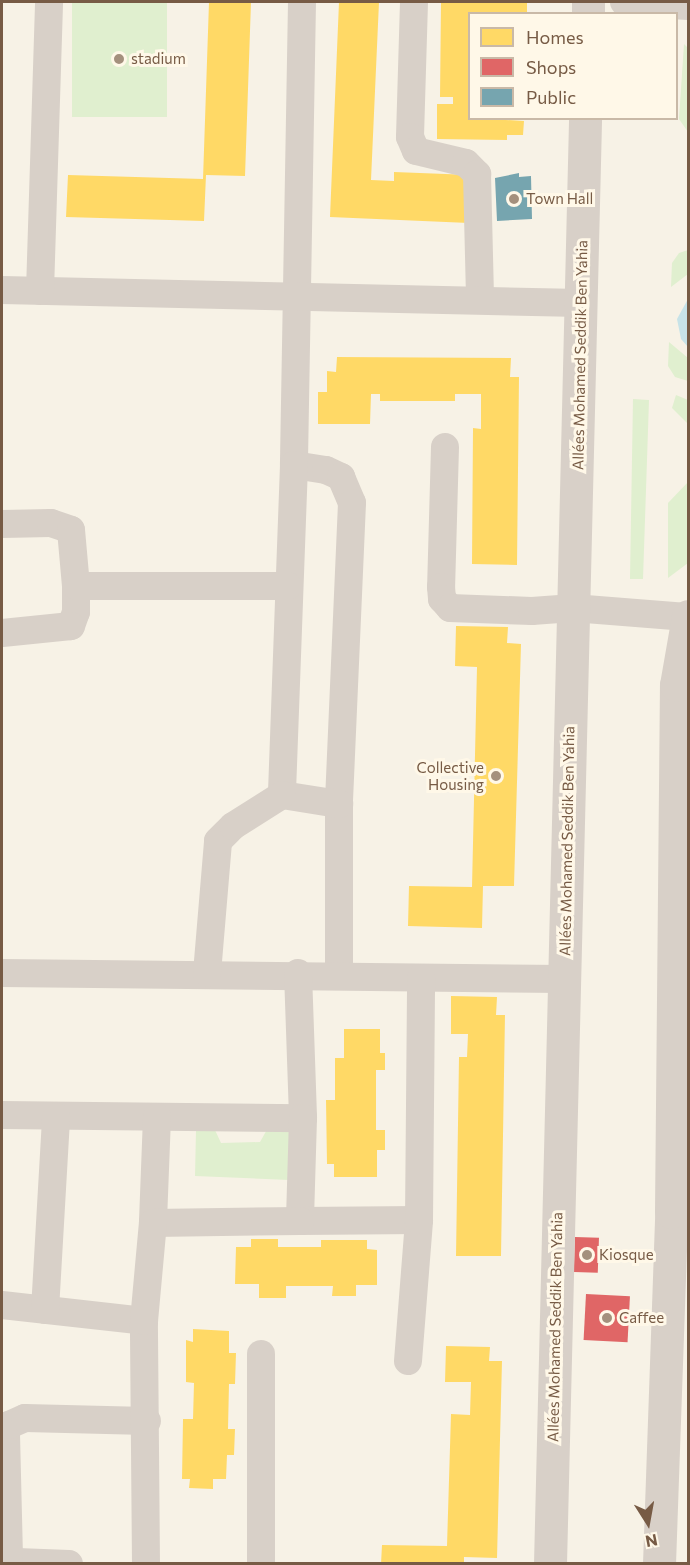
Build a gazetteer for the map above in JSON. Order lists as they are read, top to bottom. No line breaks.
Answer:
{"streets":{"street":["Allées Mohamed Seddik Ben Yahia"]},"places":["stadium","Town Hall","Collective Housing","Kiosque","Caffee"],"legend":["Homes","Shops","Public"],"north":"bottom"}
